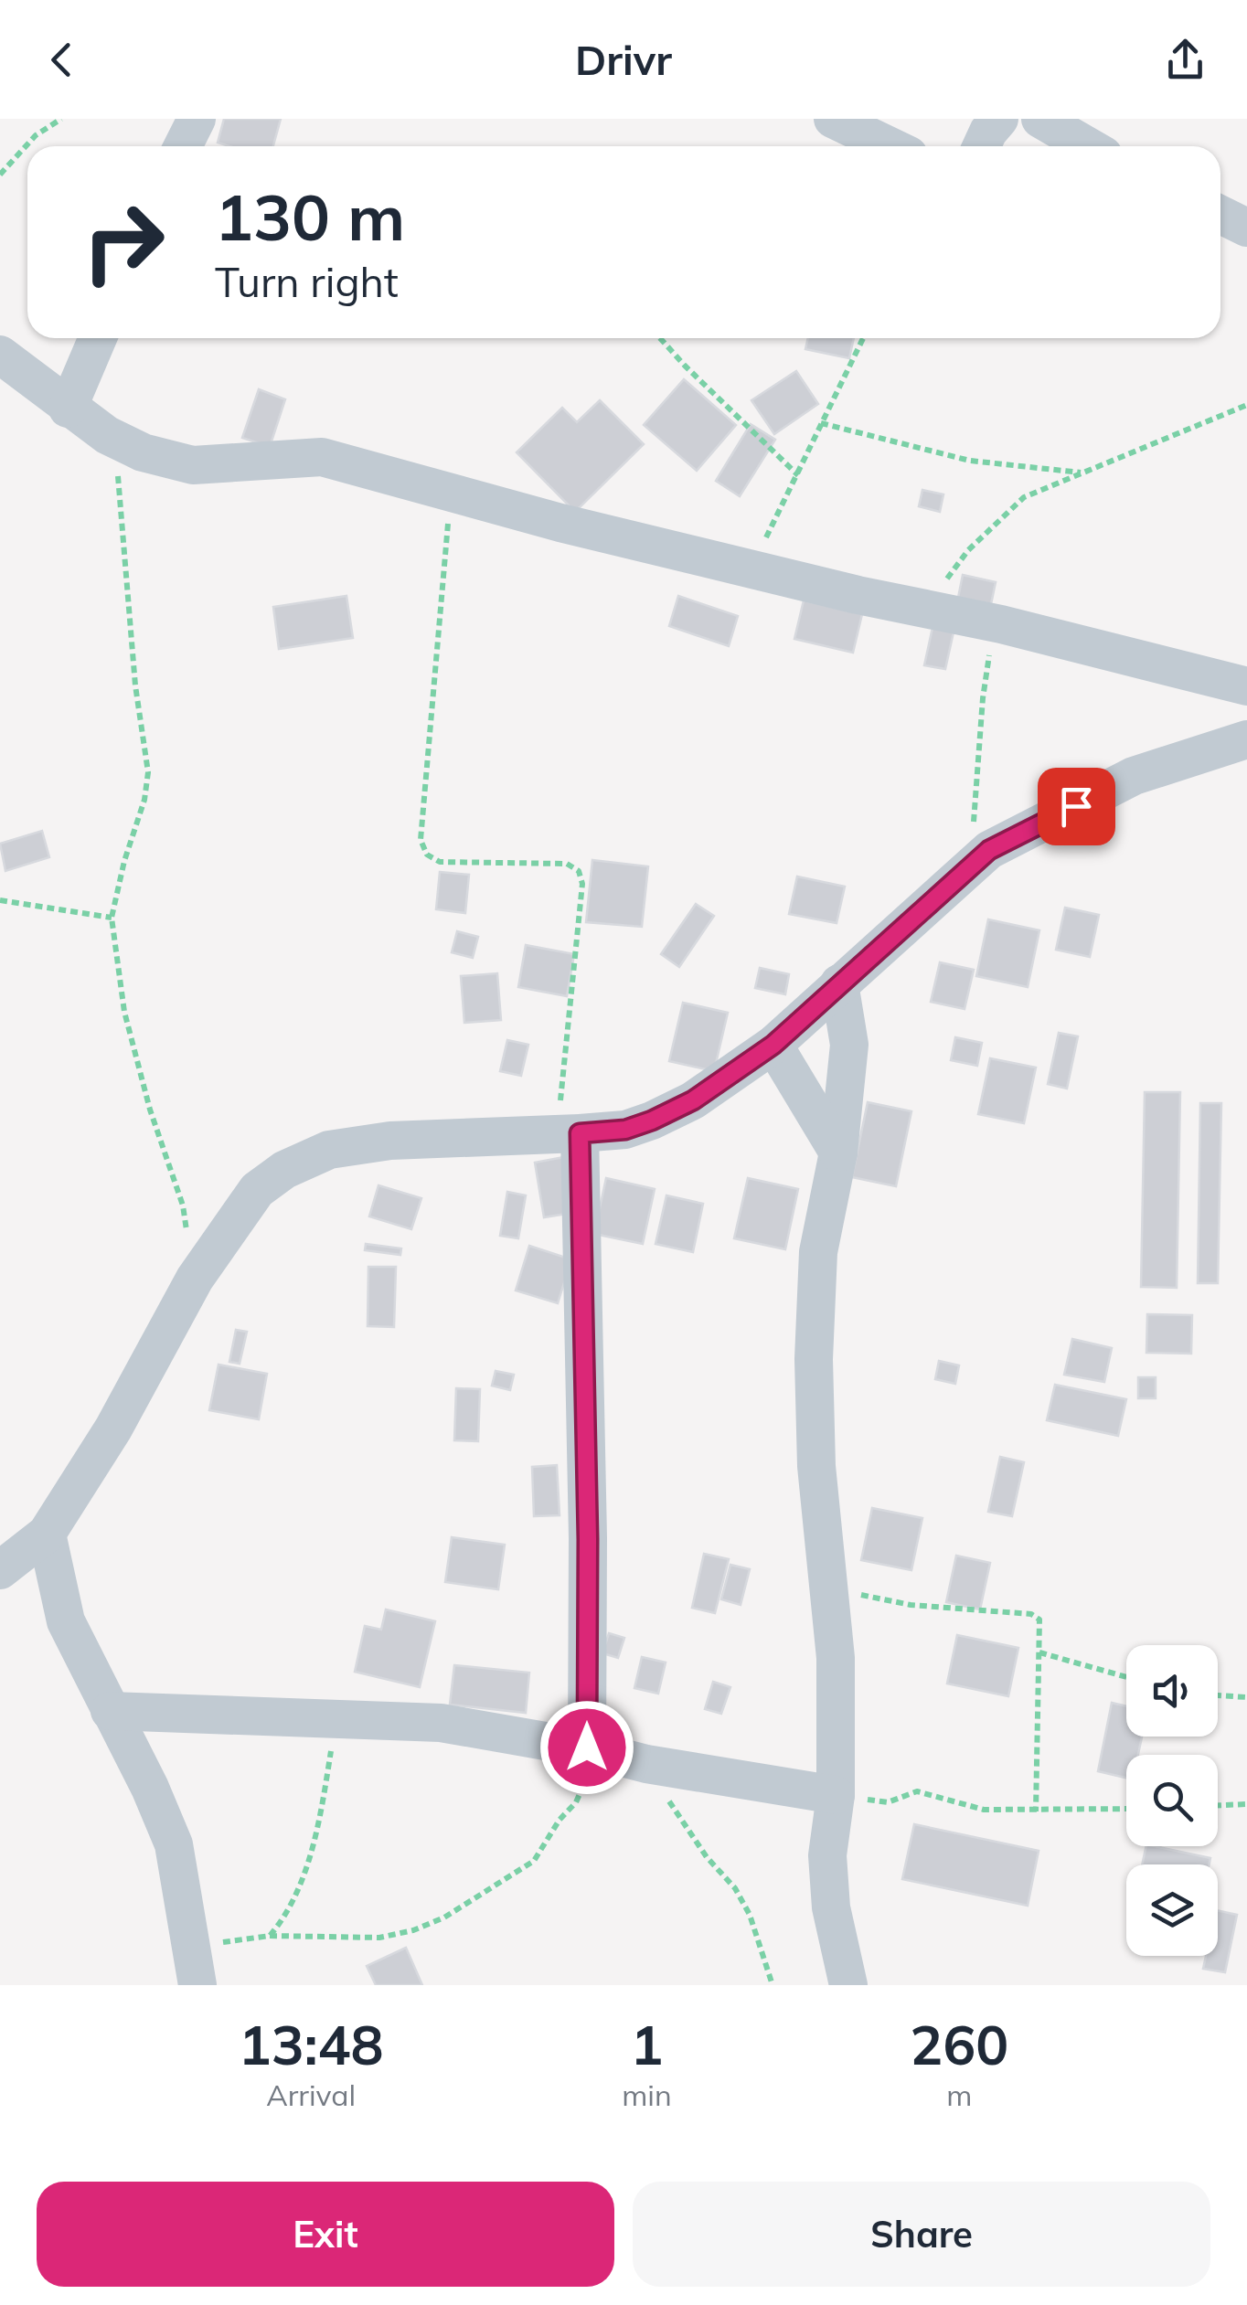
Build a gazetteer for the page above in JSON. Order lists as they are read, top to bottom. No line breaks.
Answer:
{"page":{"header":"Drivr","turn":["130 m","Turn right"],"eta":["13:48","Arrival","1","min","260","m"],"buttons":["Exit","Share"]}}
